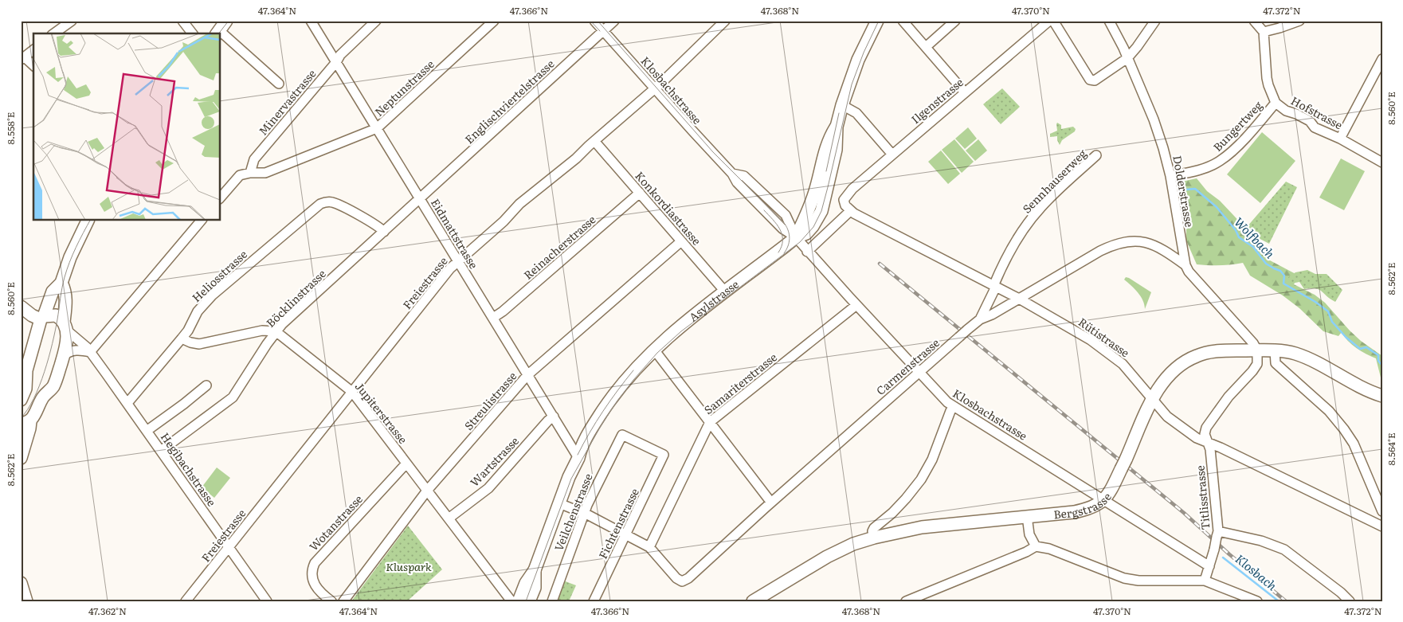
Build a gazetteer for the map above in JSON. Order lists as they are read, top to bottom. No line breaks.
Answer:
{"streets":{"main road":["Asylstrasse","Bergstrasse"],"street":["Neptunstrasse","Klosbachstrasse","Ilgenstrasse","Englischviertelstrasse","Minervastrasse","Hofstrasse","Bungertweg","Sennhauserweg","Dolderstrasse","Konkordiastrasse","Eidmattstrasse","Reinacherstrasse","Heliosstrasse","Freiestrasse","Böcklinstrasse","Rütistrasse","Carmenstrasse","Samariterstrasse","Streulistrasse","Jupiterstrasse","Wartstrasse","Hegibachstrasse","Titlisstrasse","Veilchenstrasse","Wotanstrasse","Fichtenstrasse"]},"crossings":[["Neptunstrasse","Minervastrasse"],["Neptunstrasse","Eidmattstrasse"],["Klosbachstrasse","Englischviertelstrasse"],["Klosbachstrasse","Freiestrasse"],["Klosbachstrasse","Asylstrasse"],["Klosbachstrasse","Carmenstrasse"],["Klosbachstrasse","Samariterstrasse"],["Klosbachstrasse","Titlisstrasse"],["Klosbachstrasse","Bergstrasse"],["Ilgenstrasse","Rütistrasse"],["Englischviertelstrasse","Eidmattstrasse"],["Englischviertelstrasse","Böcklinstrasse"],["Minervastrasse","Eidmattstrasse"],["Hofstrasse","Bungertweg"],["Bungertweg","Dolderstrasse"],["Sennhauserweg","Rütistrasse"],["Sennhauserweg","Carmenstrasse"],["Dolderstrasse","Carmenstrasse"],["Dolderstrasse","Titlisstrasse"],["Dolderstrasse","Bergstrasse"],["Konkordiastrasse","Reinacherstrasse"],["Konkordiastrasse","Freiestrasse"],["Konkordiastrasse","Asylstrasse"],["Konkordiastrasse","Streulistrasse"],["Eidmattstrasse","Reinacherstrasse"],["Eidmattstrasse","Freiestrasse"],["Eidmattstrasse","Böcklinstrasse"],["Eidmattstrasse","Asylstrasse"],["Eidmattstrasse","Streulistrasse"],["Eidmattstrasse","Wartstrasse"],["Heliosstrasse","Böcklinstrasse"],["Heliosstrasse","Hegibachstrasse"],["Freiestrasse","Jupiterstrasse"],["Freiestrasse","Hegibachstrasse"],["Böcklinstrasse","Jupiterstrasse"],["Böcklinstrasse","Hegibachstrasse"],["Rütistrasse","Carmenstrasse"],["Rütistrasse","Titlisstrasse"],["Rütistrasse","Bergstrasse"],["Carmenstrasse","Samariterstrasse"],["Streulistrasse","Jupiterstrasse"],["Jupiterstrasse","Wartstrasse"],["Jupiterstrasse","Wotanstrasse"],["Titlisstrasse","Bergstrasse"],["Veilchenstrasse","Fichtenstrasse"]],"water":["Wolfbach","Klosbach"],"parks":["Kluspark"],"coordinates":["47.364°N","47.366°N","47.368°N","47.370°N","47.372°N","8.560°E","8.558°E","8.562°E","8.564°E","47.362°N"]}
